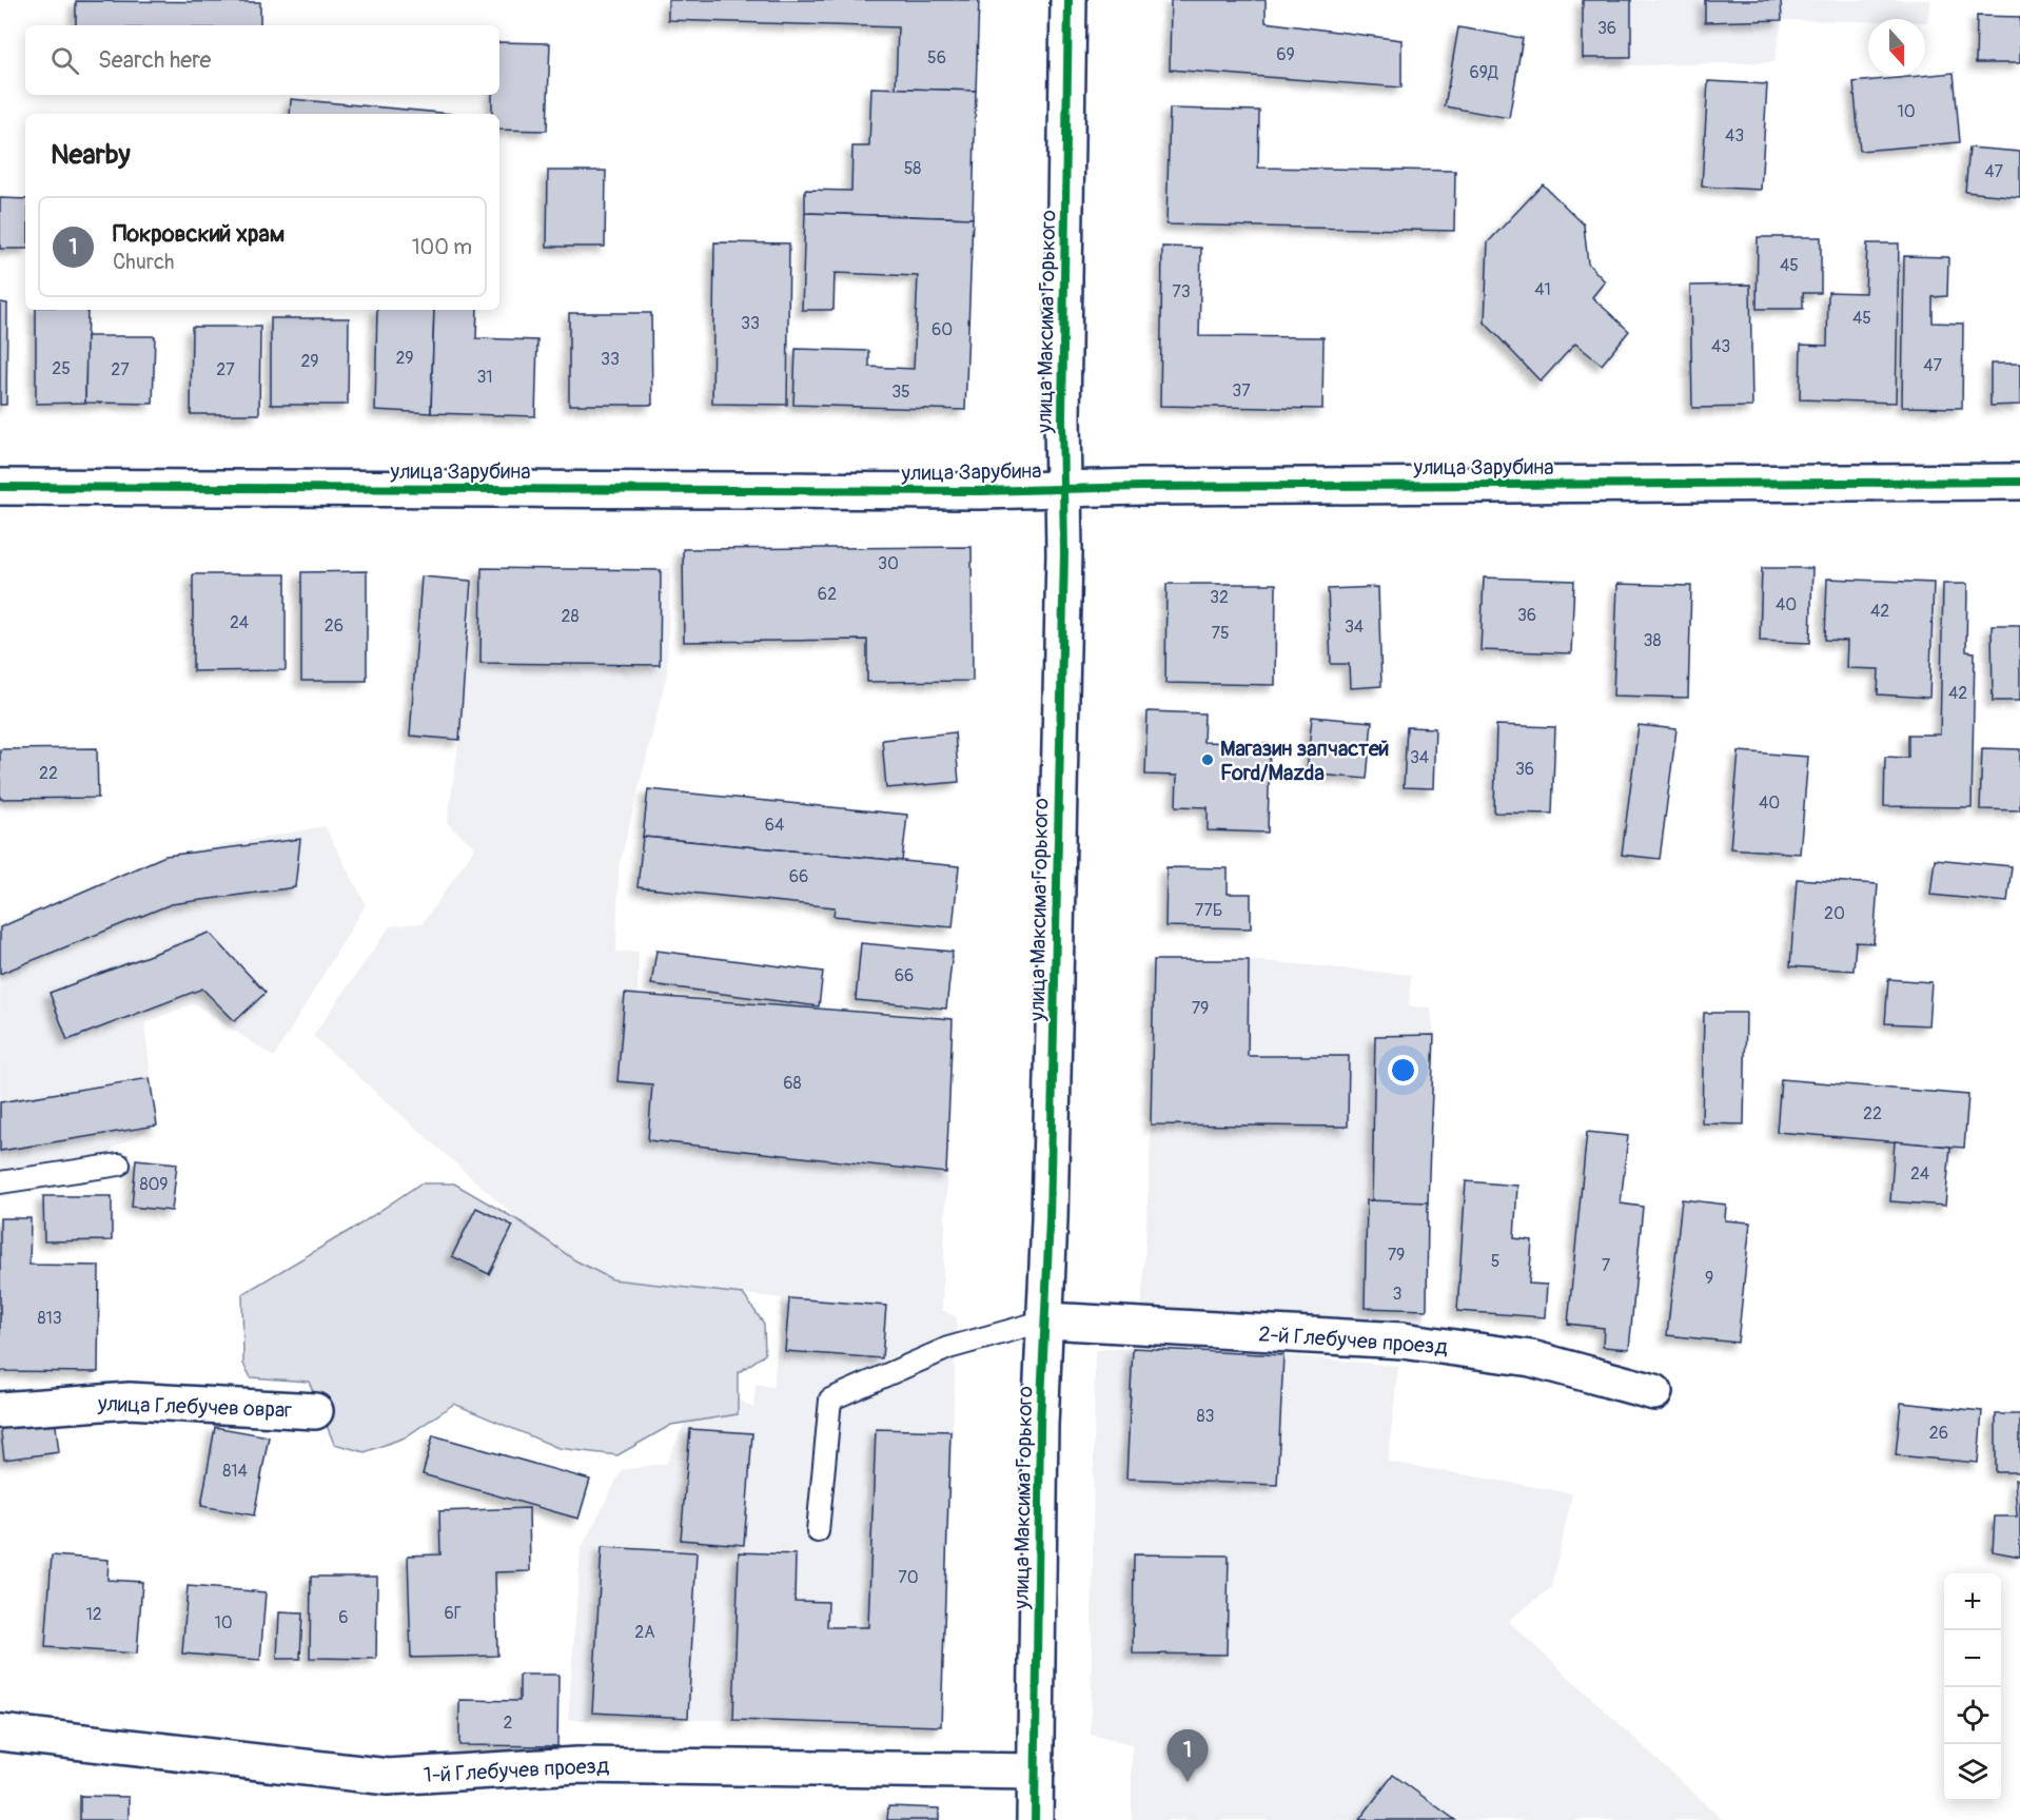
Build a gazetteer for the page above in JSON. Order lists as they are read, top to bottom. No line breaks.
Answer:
{"streets":{"street":["улица Максима Горького","улица Зарубина","2-й Глебучев проезд","улица Глебучев овраг","1-й Глебучев проезд"]},"crossings":[["улица Максима Горького","улица Зарубина"],["улица Максима Горького","2-й Глебучев проезд"],["улица Максима Горького","1-й Глебучев проезд"]],"places":["Магазин запчастей Ford/Mazda"],"house_numbers":["36","69","56","69Д","10","43","58","47","45","41","73","45","33","60","43","29","33","29","47","25","27","27","31","37","35","30","62","32","40","42","36","28","24","26","34","75","38","42","34","36","22","40","64","66","77Б","20","66","79","68","22","24","809","79","5","7","9","3","813","83","26","814","70","6Г","12","6","10","2А","2"],"north":"bottom","page":{"search":"Search here","heading":"Nearby","list":[{"mark":"1","name":"Покровский храм","note":"Church","value":"100 m"}],"map_buttons":["+","−"],"pins":"1"}}
